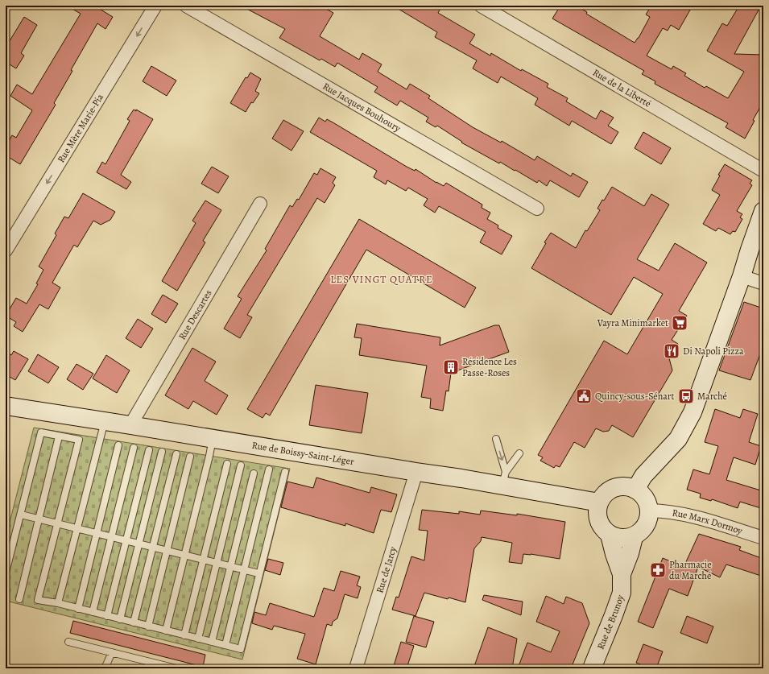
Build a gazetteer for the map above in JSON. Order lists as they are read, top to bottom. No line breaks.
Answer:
{"streets":{"main road":["Rue de Boissy-Saint-Léger","Rue de Brunoy"],"street":["Rue de la Liberté","Rue Jacques Bouhoury","Rue Mère Marie-Pia","Rue Descartes","Rue Marx Dormoy","Rue de Jarcy"]},"crossings":[["Rue Descartes","Rue de Boissy-Saint-Léger"],["Rue de Boissy-Saint-Léger","Rue Marx Dormoy"],["Rue de Boissy-Saint-Léger","Rue de Jarcy"],["Rue de Boissy-Saint-Léger","Rue de Brunoy"],["Rue Marx Dormoy","Rue de Brunoy"]],"one_way":["Rue Mère Marie-Pia"],"districts":["LES VINGT QUATRE"],"places":{"supermarket":["Vayra Minimarket"],"restaurant":["Di Napoli Pizza"],"building":["Résidence Les Passe-Roses"],"public building":["Quincy-sous-Sénart"],"bus stop":["Marché"],"pharmacy":["Pharmacie du Marché"]}}
